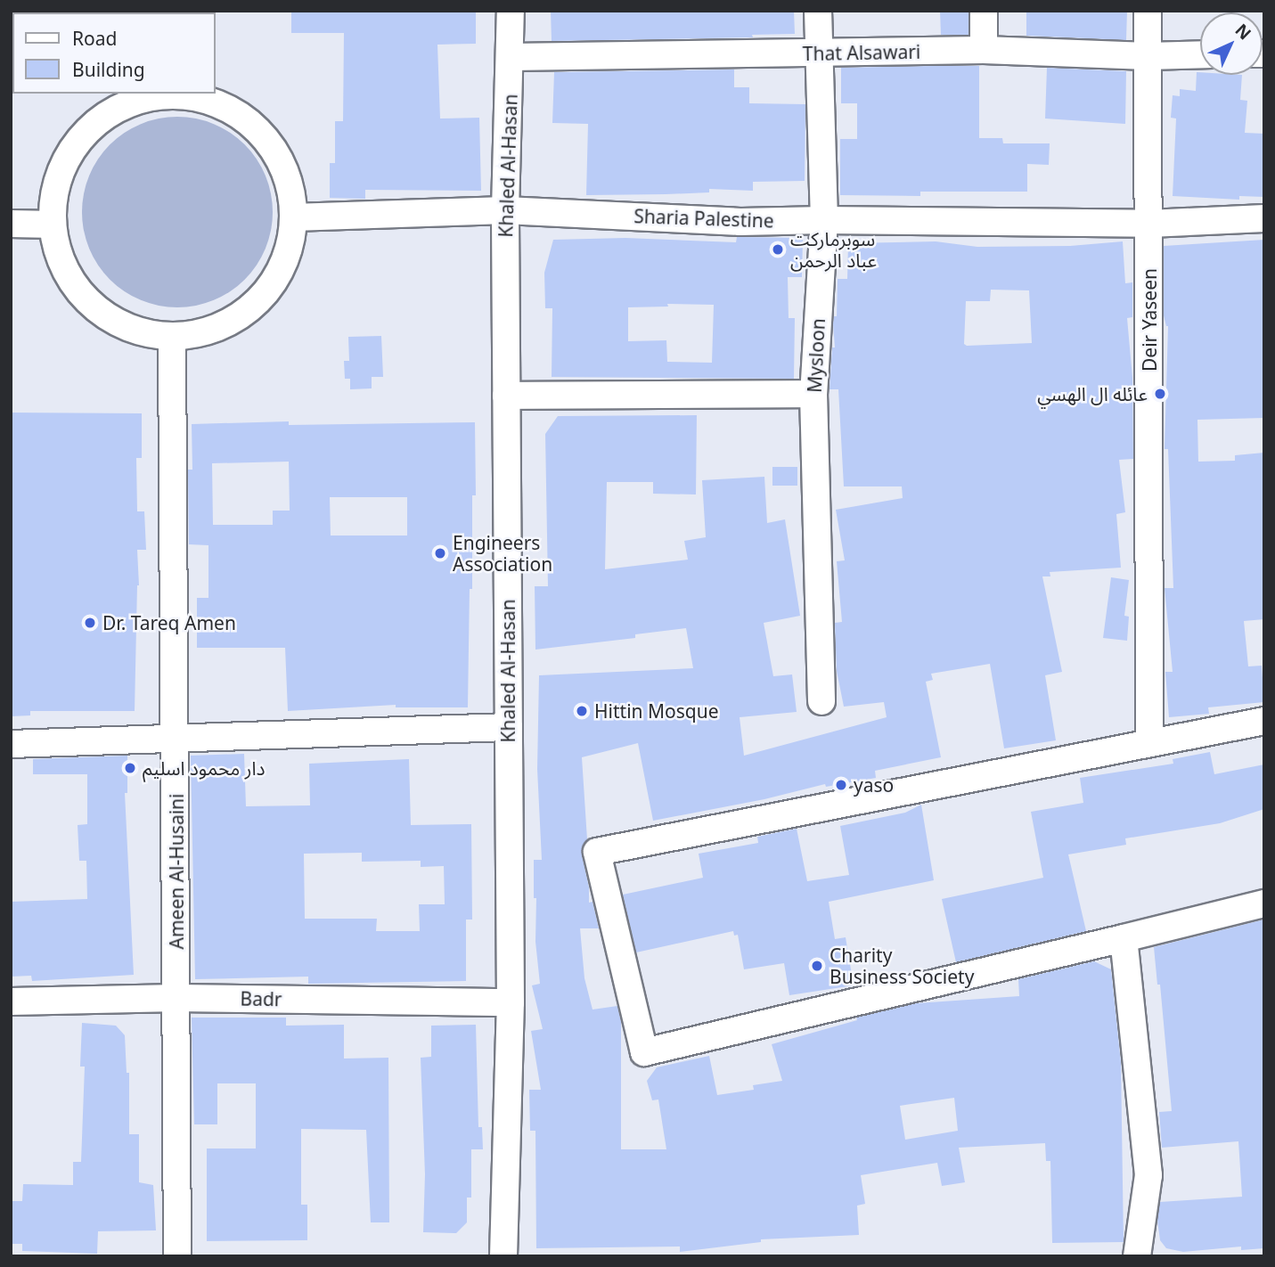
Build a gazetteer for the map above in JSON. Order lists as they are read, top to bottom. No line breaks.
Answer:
{"streets":{"street":["That Alsawari","Khaled Al-Hasan","Sharia Palestine","Deir Yaseen","Mysloon","Ameen Al-Husaini","Badr"]},"crossings":[["That Alsawari","Khaled Al-Hasan"],["That Alsawari","Deir Yaseen"],["That Alsawari","Mysloon"],["Khaled Al-Hasan","Sharia Palestine"],["Khaled Al-Hasan","Badr"],["Sharia Palestine","Deir Yaseen"],["Sharia Palestine","Mysloon"],["Ameen Al-Husaini","Badr"]],"places":["سوبرماركت عباد الرحمن","عائله ال الهسي","Engineers Association","Dr. Tareq Amen","Hittin Mosque","دار محمود اسليم","yaso","Charity Business Society"],"legend":["Road","Building"],"north":"top right"}
